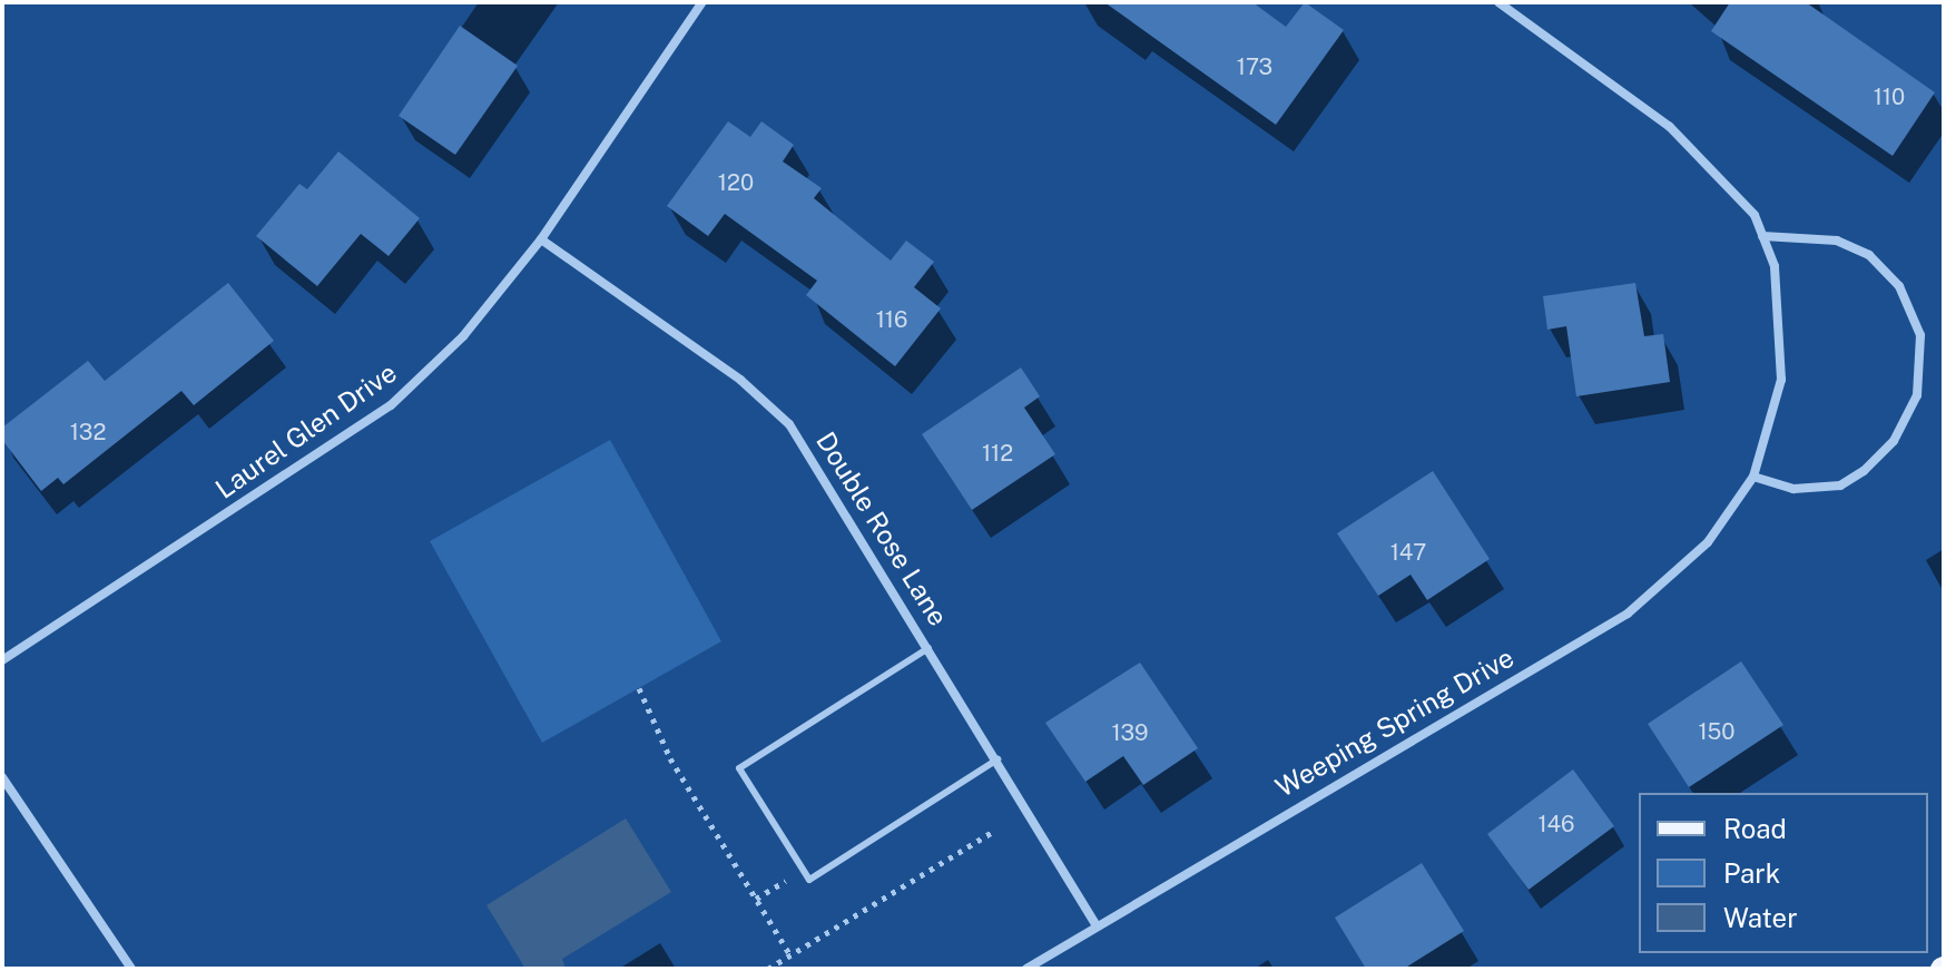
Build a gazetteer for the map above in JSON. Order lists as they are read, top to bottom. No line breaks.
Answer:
{"streets":{"street":["Laurel Glen Drive","Double Rose Lane","Weeping Spring Drive"]},"crossings":[["Laurel Glen Drive","Double Rose Lane"],["Double Rose Lane","Weeping Spring Drive"]],"house_numbers":["173","110","120","116","132","112","147","150","139","146"],"legend":["Road","Park","Water"]}
